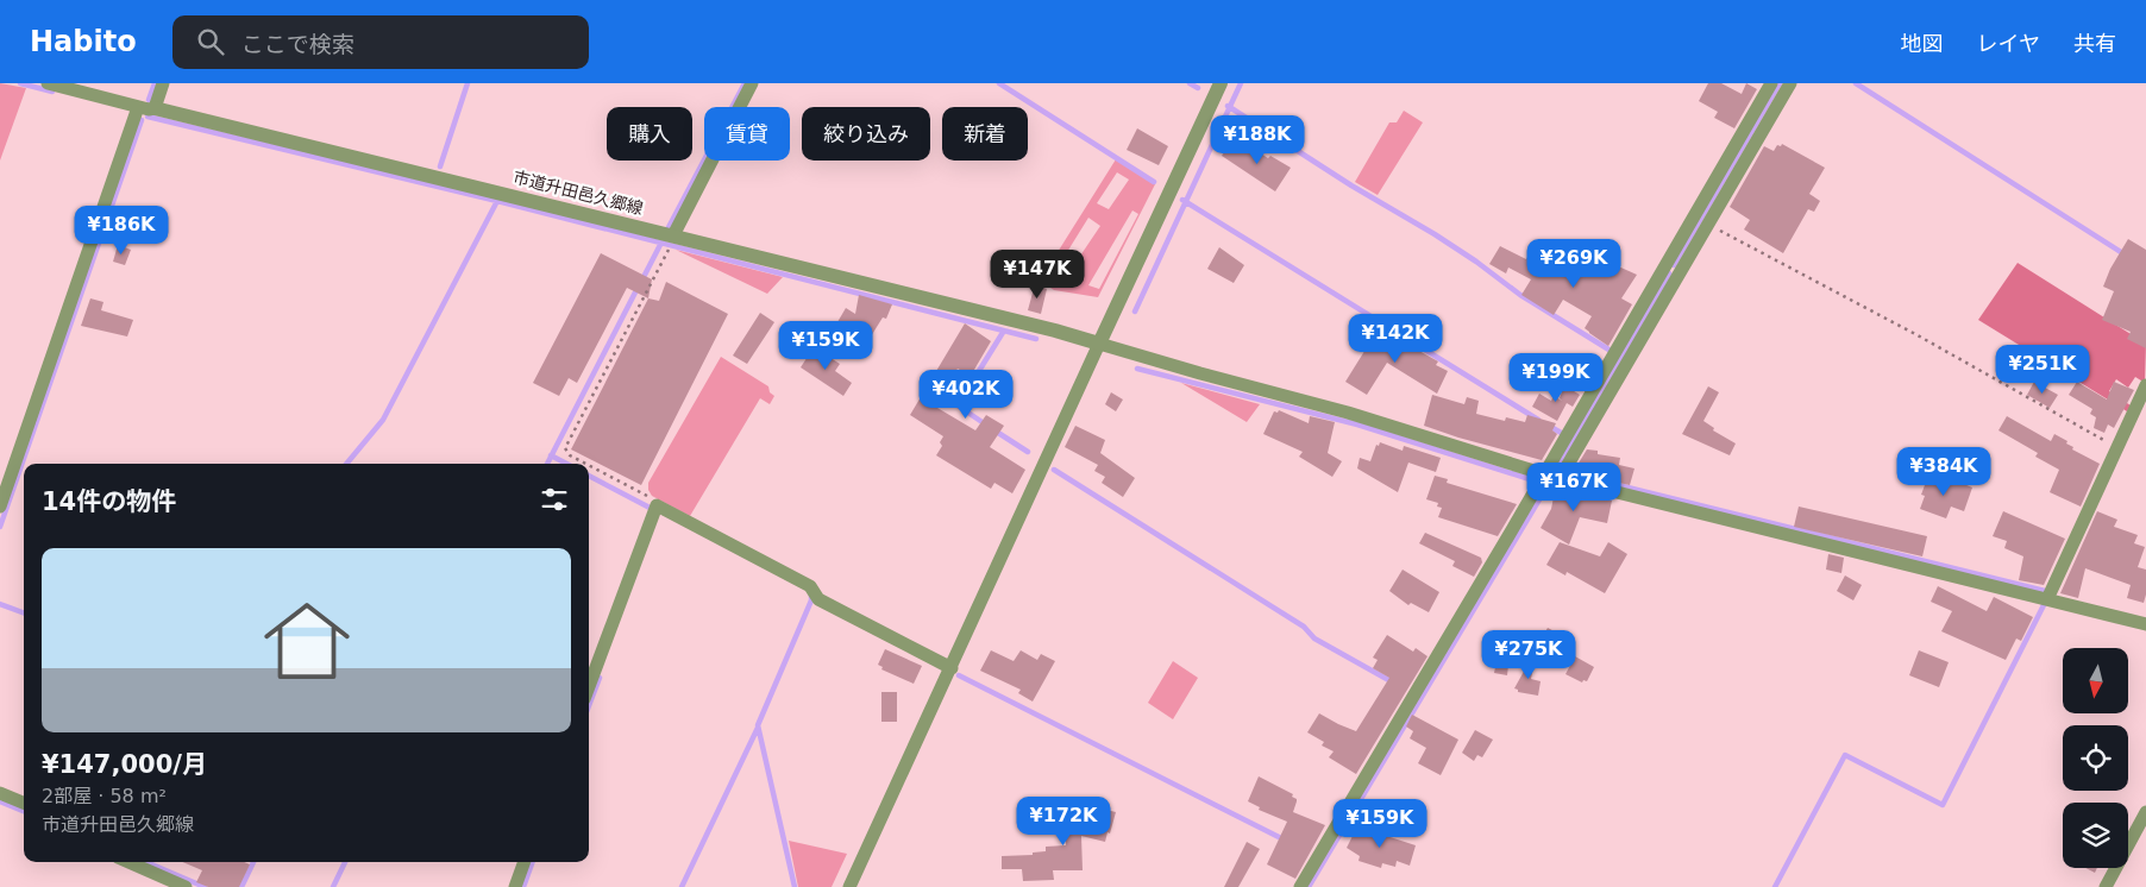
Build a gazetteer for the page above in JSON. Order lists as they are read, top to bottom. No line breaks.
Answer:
{"streets":{"street":["市道升田邑久郷線"]},"north":"bottom","page":{"header":"Habito","search":"ここで検索","nav":["地図","レイヤ","共有"],"chip":["購入","賃貸","絞り込み","新着"],"price":["¥188K","¥186K","¥269K","¥147K","¥142K","¥159K","¥251K","¥199K","¥402K","¥384K","¥167K","¥275K","¥172K","¥159K"],"heading":"14件の物件","list":[{"name":"¥147,000/月","note":"2部屋 · 58 m² · 市道升田邑久郷線"}]}}
